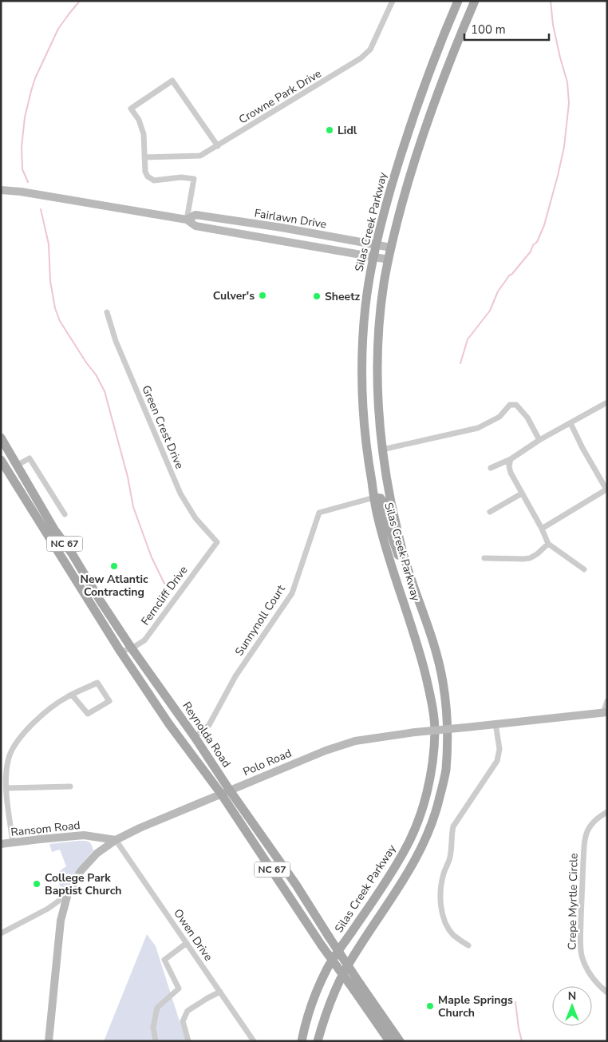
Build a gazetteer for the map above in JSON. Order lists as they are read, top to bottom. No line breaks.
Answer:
{"streets":{"main road":["Fairlawn Drive","Silas Creek Parkway","NC 67","Reynolda Road","Polo Road","Ransom Road"],"street":["Crowne Park Drive","Green Crest Drive","Ferncliff Drive","Sunnynoll Court","Crepe Myrtle Circle","Owen Drive"]},"crossings":[["Fairlawn Drive","Silas Creek Parkway"],["Silas Creek Parkway","Sunnynoll Court"],["Green Crest Drive","Ferncliff Drive"],["Ferncliff Drive","Reynolda Road"],["Sunnynoll Court","Reynolda Road"],["Reynolda Road","Polo Road"],["Polo Road","Ransom Road"],["Polo Road","Owen Drive"],["Ransom Road","Owen Drive"]],"places":["Lidl","Culver's","Sheetz","New Atlantic Contracting","College Park Baptist Church","Maple Springs Church"],"scale_bar":"100 m","north":"top"}
